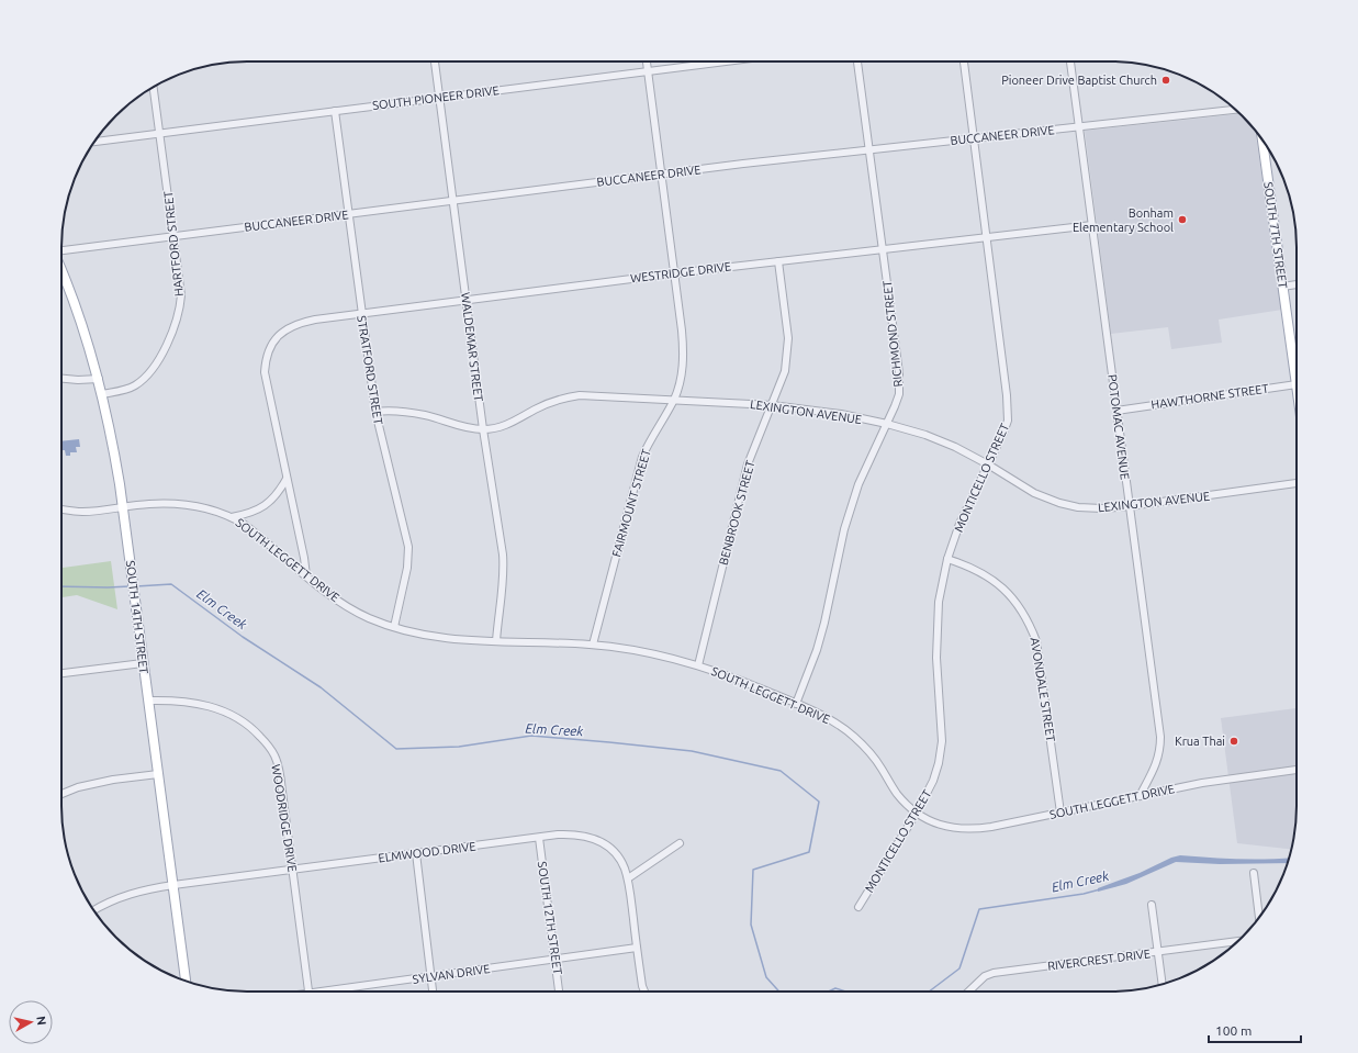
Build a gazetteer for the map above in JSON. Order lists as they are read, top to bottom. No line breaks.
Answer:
{"streets":{"main road":["SOUTH 7TH STREET","SOUTH 14TH STREET"],"street":["SOUTH PIONEER DRIVE","BUCCANEER DRIVE","HARTFORD STREET","WESTRIDGE DRIVE","RICHMOND STREET","WALDEMAR STREET","STRATFORD STREET","HAWTHORNE STREET","LEXINGTON AVENUE","POTOMAC AVENUE","MONTICELLO STREET","FAIRMOUNT STREET","BENBROOK STREET","SOUTH LEGGETT DRIVE","AVONDALE STREET","WOODRIDGE DRIVE","ELMWOOD DRIVE","SOUTH 12TH STREET","RIVERCREST DRIVE","SYLVAN DRIVE"]},"crossings":[["SOUTH PIONEER DRIVE","HARTFORD STREET"],["SOUTH PIONEER DRIVE","WALDEMAR STREET"],["SOUTH PIONEER DRIVE","STRATFORD STREET"],["SOUTH PIONEER DRIVE","FAIRMOUNT STREET"],["BUCCANEER DRIVE","HARTFORD STREET"],["BUCCANEER DRIVE","RICHMOND STREET"],["BUCCANEER DRIVE","WALDEMAR STREET"],["BUCCANEER DRIVE","STRATFORD STREET"],["BUCCANEER DRIVE","POTOMAC AVENUE"],["BUCCANEER DRIVE","MONTICELLO STREET"],["BUCCANEER DRIVE","FAIRMOUNT STREET"],["HARTFORD STREET","SOUTH 14TH STREET"],["WESTRIDGE DRIVE","RICHMOND STREET"],["WESTRIDGE DRIVE","WALDEMAR STREET"],["WESTRIDGE DRIVE","STRATFORD STREET"],["WESTRIDGE DRIVE","POTOMAC AVENUE"],["WESTRIDGE DRIVE","MONTICELLO STREET"],["WESTRIDGE DRIVE","FAIRMOUNT STREET"],["WESTRIDGE DRIVE","BENBROOK STREET"],["RICHMOND STREET","LEXINGTON AVENUE"],["RICHMOND STREET","SOUTH LEGGETT DRIVE"],["WALDEMAR STREET","LEXINGTON AVENUE"],["WALDEMAR STREET","SOUTH LEGGETT DRIVE"],["STRATFORD STREET","LEXINGTON AVENUE"],["STRATFORD STREET","SOUTH LEGGETT DRIVE"],["HAWTHORNE STREET","POTOMAC AVENUE"],["LEXINGTON AVENUE","POTOMAC AVENUE"],["LEXINGTON AVENUE","MONTICELLO STREET"],["LEXINGTON AVENUE","FAIRMOUNT STREET"],["LEXINGTON AVENUE","BENBROOK STREET"],["POTOMAC AVENUE","SOUTH LEGGETT DRIVE"],["MONTICELLO STREET","SOUTH LEGGETT DRIVE"],["MONTICELLO STREET","AVONDALE STREET"],["FAIRMOUNT STREET","SOUTH LEGGETT DRIVE"],["BENBROOK STREET","SOUTH LEGGETT DRIVE"],["SOUTH LEGGETT DRIVE","SOUTH 14TH STREET"],["SOUTH LEGGETT DRIVE","AVONDALE STREET"],["SOUTH 14TH STREET","WOODRIDGE DRIVE"],["SOUTH 14TH STREET","ELMWOOD DRIVE"],["WOODRIDGE DRIVE","ELMWOOD DRIVE"],["ELMWOOD DRIVE","SOUTH 12TH STREET"],["ELMWOOD DRIVE","SYLVAN DRIVE"],["SOUTH 12TH STREET","SYLVAN DRIVE"]],"water":["Elm Creek"],"places":["Pioneer Drive Baptist Church","Bonham Elementary School","Krua Thai"],"scale_bar":"100 m","north":"right"}
